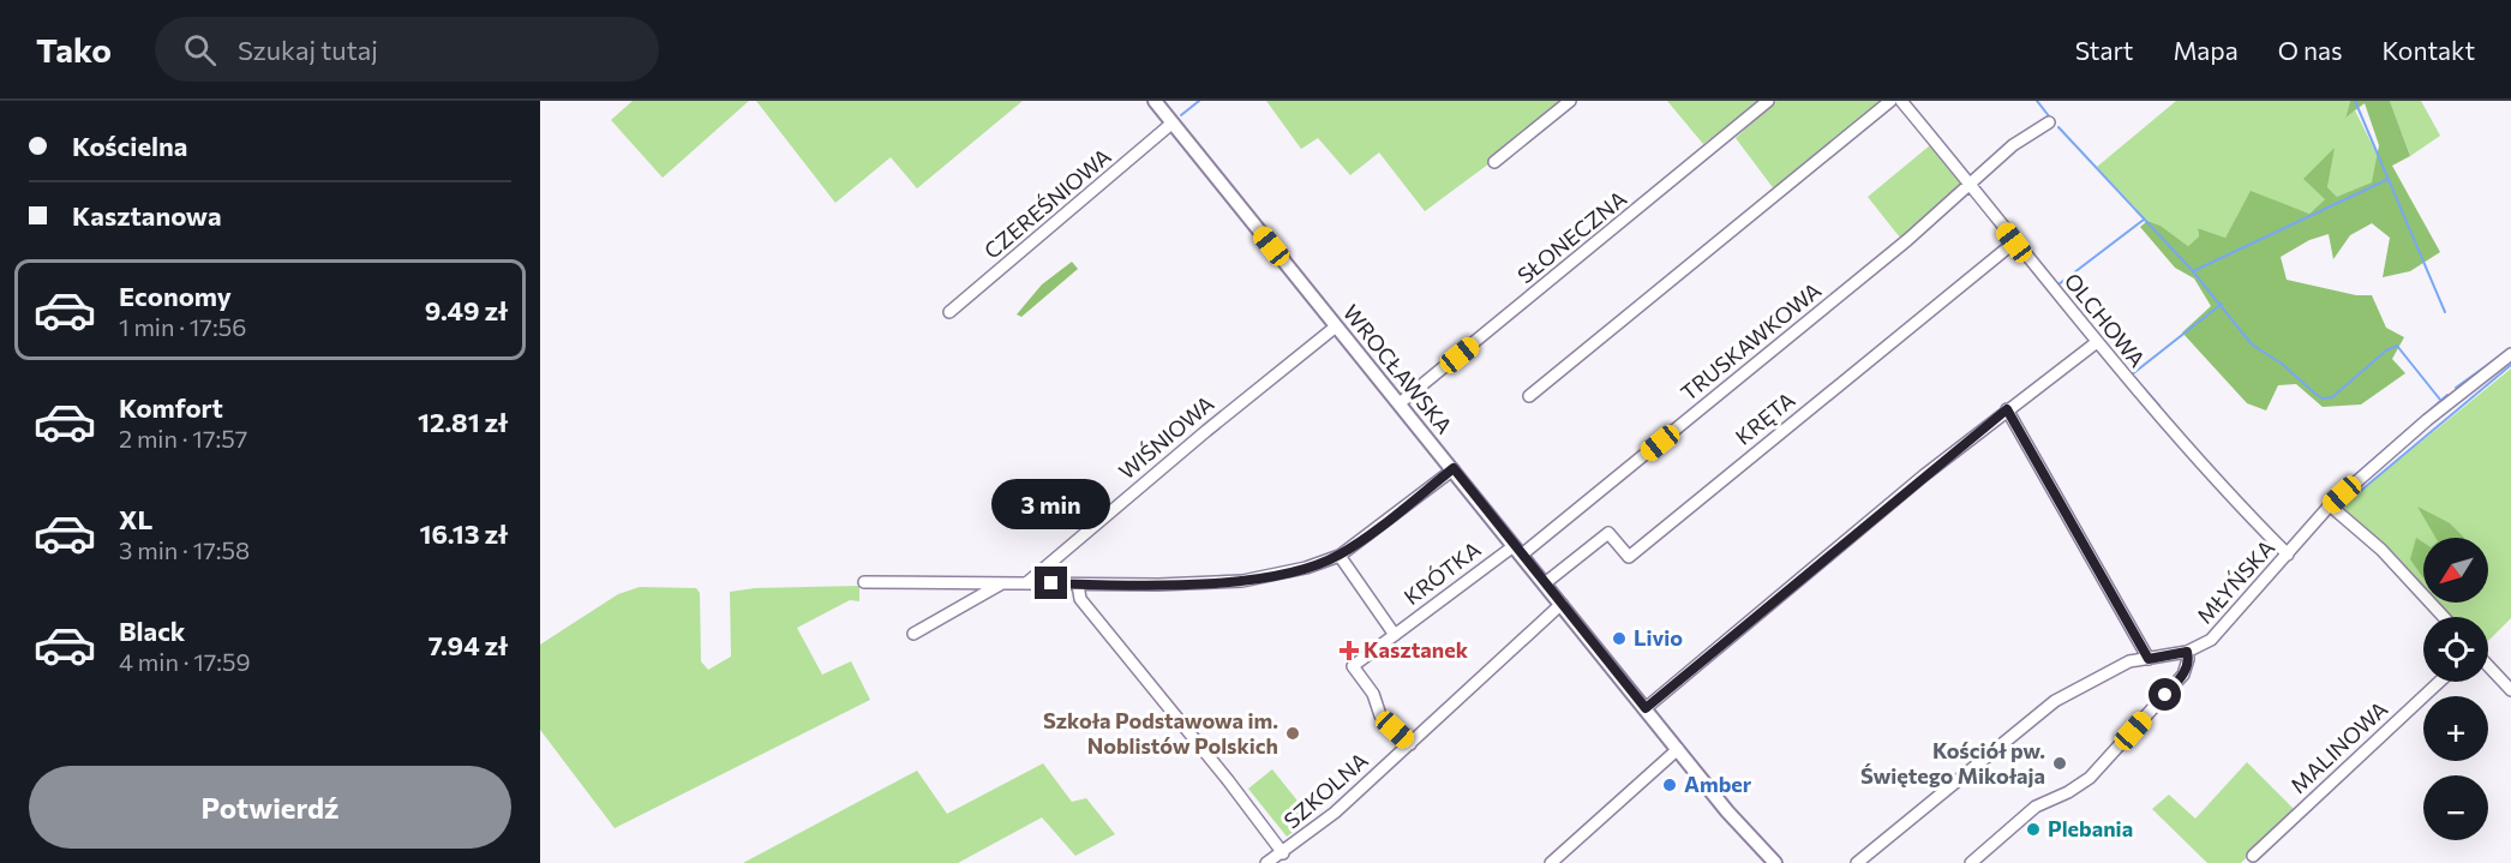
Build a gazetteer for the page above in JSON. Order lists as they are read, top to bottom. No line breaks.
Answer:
{"streets":{"street":["CZEREŚNIOWA","SŁONECZNA","OLCHOWA","TRUSKAWKOWA","WROCŁAWSKA","KRĘTA","WIŚNIOWA","KRÓTKA","MŁYŃSKA","MALINOWA","SZKOLNA"]},"crossings":[["CZEREŚNIOWA","WROCŁAWSKA"],["SŁONECZNA","WROCŁAWSKA"],["OLCHOWA","TRUSKAWKOWA"],["OLCHOWA","KRĘTA"],["OLCHOWA","MŁYŃSKA"],["TRUSKAWKOWA","WROCŁAWSKA"],["TRUSKAWKOWA","KRÓTKA"],["WROCŁAWSKA","KRĘTA"],["WROCŁAWSKA","WIŚNIOWA"],["WROCŁAWSKA","KRÓTKA"],["WROCŁAWSKA","SZKOLNA"],["KRÓTKA","SZKOLNA"]],"places":{"other":["Livio","Szkoła Podstawowa im. Noblistów Polskich","Kościół pw. Świętego Mikołaja","Amber","Plebania"],"health":["Kasztanek"]},"north":"bottom left","page":{"header":"Tako","search":"Szukaj tutaj","nav":["Start","Mapa","O nas","Kontakt"],"banner":["Kościelna","Kasztanowa"],"list":[{"name":"Economy","note":"1 min · 17:56","value":"9.49 zł"},{"name":"Komfort","note":"2 min · 17:57","value":"12.81 zł"},{"name":"XL","note":"3 min · 17:58","value":"16.13 zł"},{"name":"Black","note":"4 min · 17:59","value":"7.94 zł"}],"bubble":"3 min","map_buttons":["+","−"],"buttons":"Potwierdź"}}
